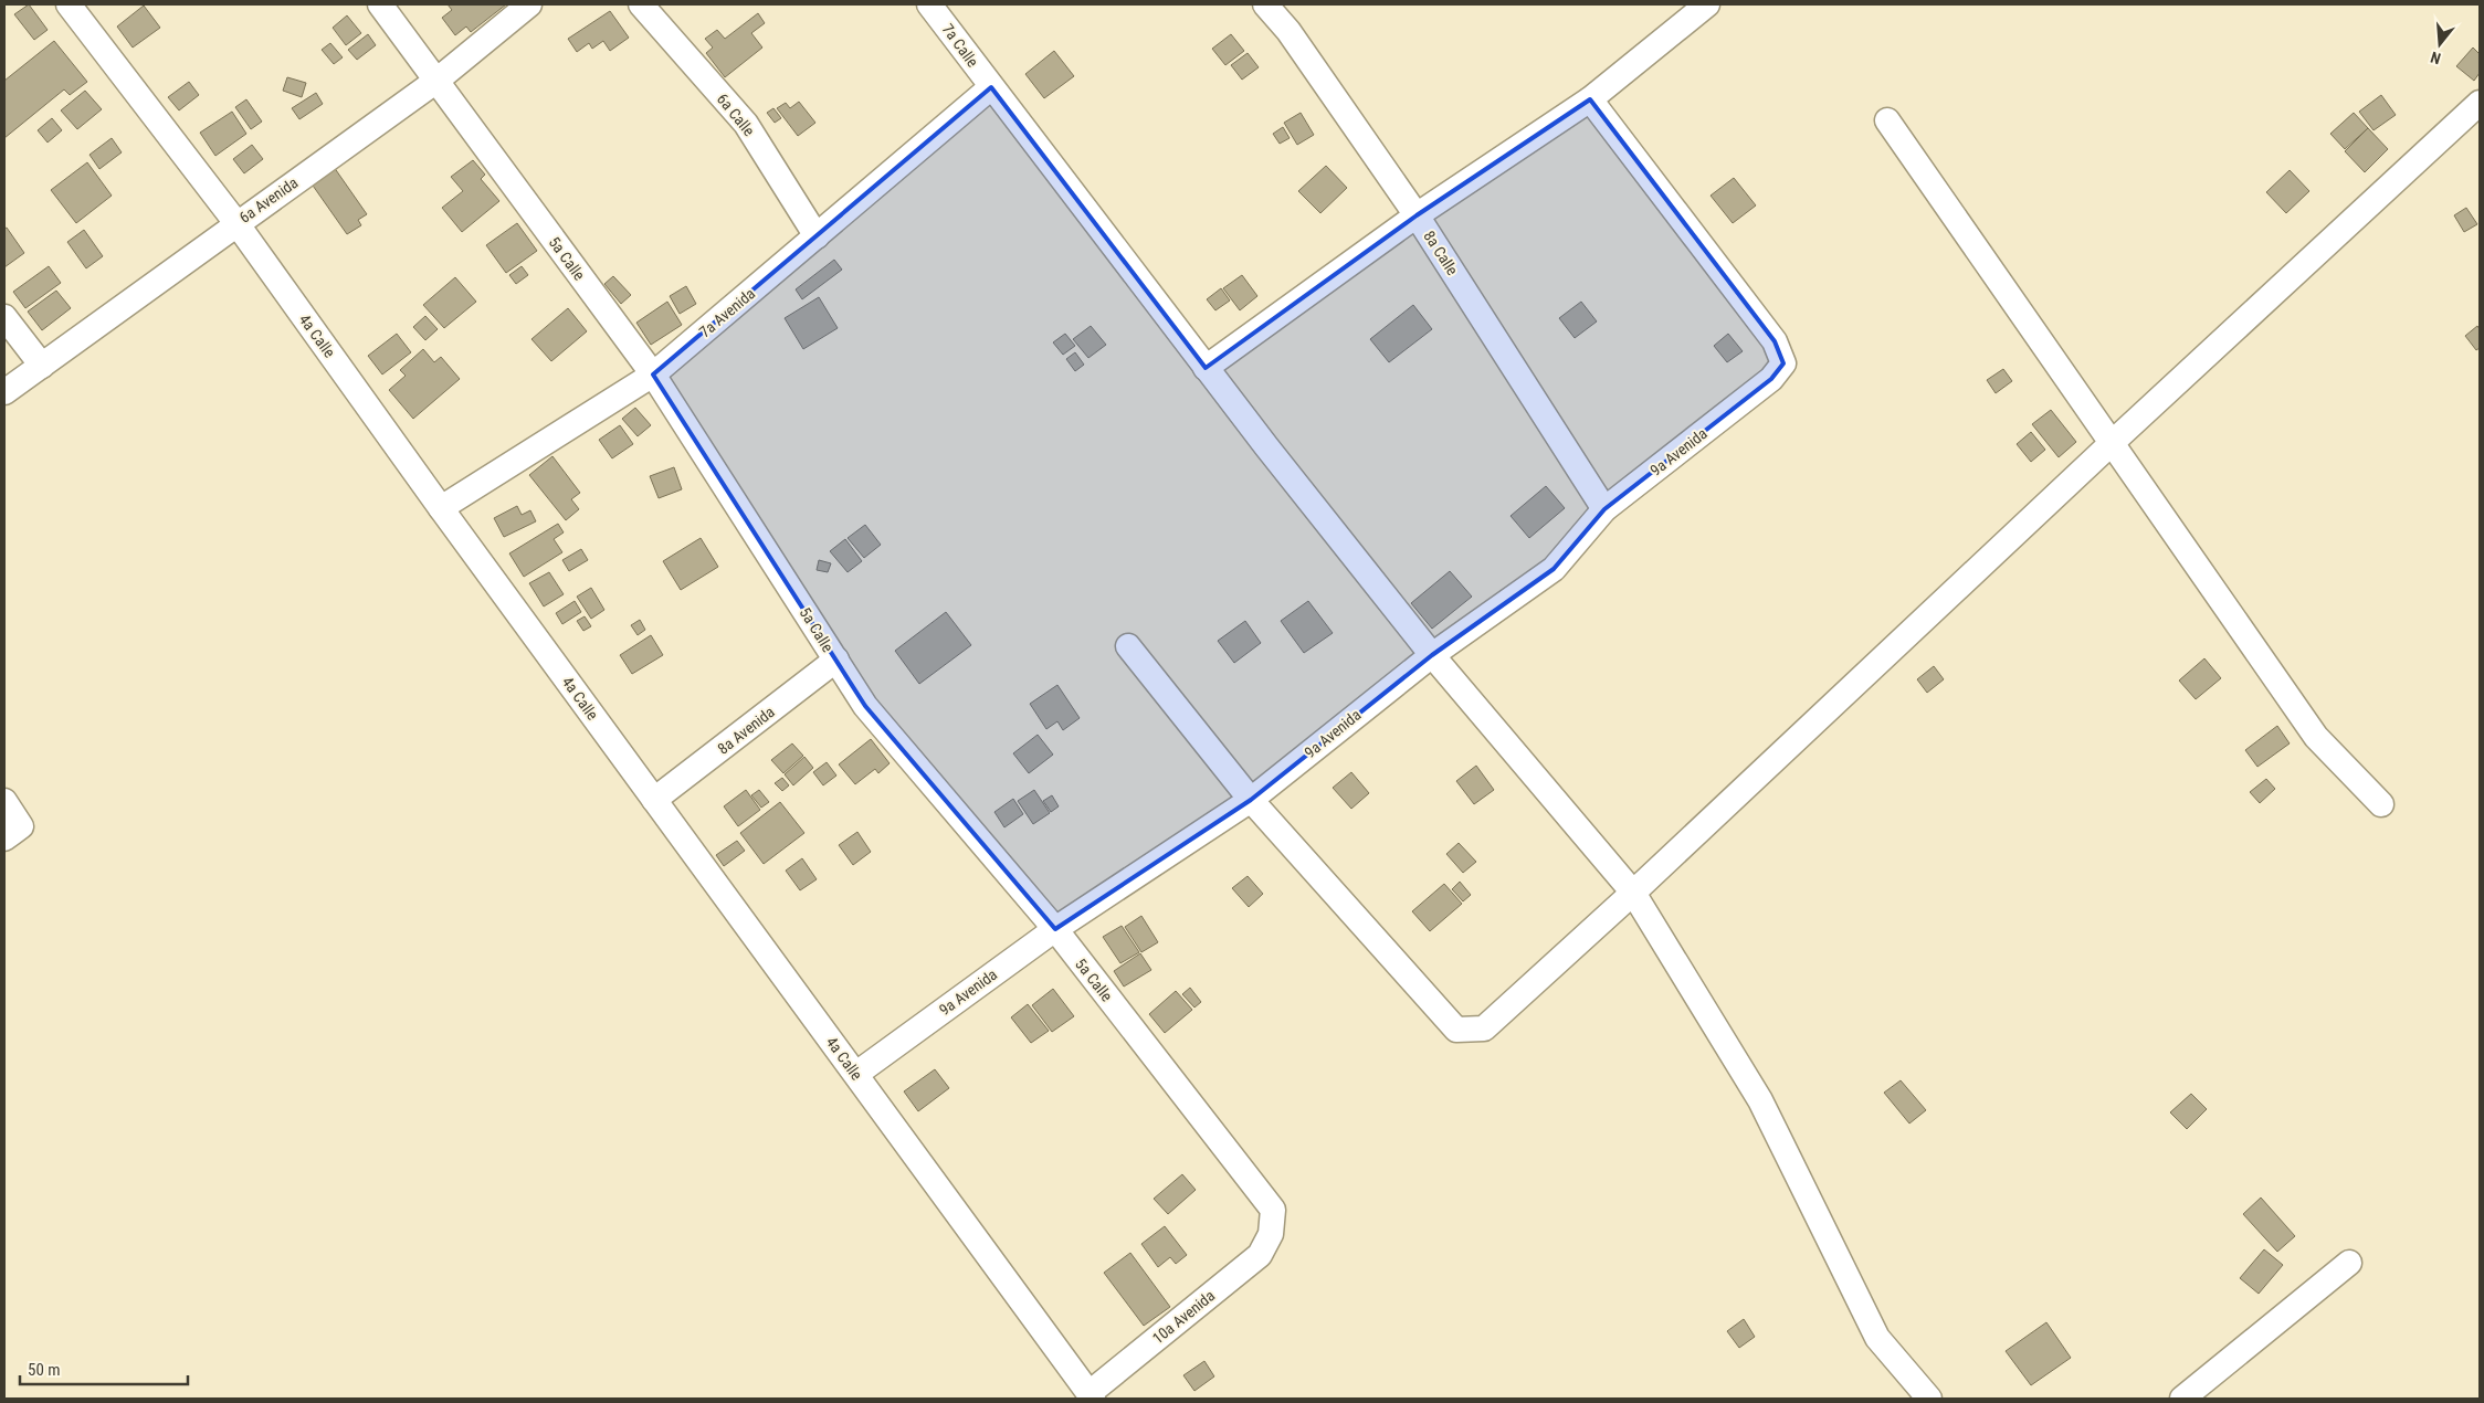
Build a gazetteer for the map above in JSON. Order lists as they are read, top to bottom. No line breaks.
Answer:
{"streets":{"street":["7a Calle","6a Calle","6a Avenida","8a Calle","5a Calle","7a Avenida","4a Calle","9a Avenida","8a Avenida","10a Avenida"]},"crossings":[["7a Calle","7a Avenida"],["7a Calle","9a Avenida"],["6a Calle","7a Avenida"],["6a Avenida","5a Calle"],["6a Avenida","4a Calle"],["8a Calle","9a Avenida"],["5a Calle","7a Avenida"],["5a Calle","9a Avenida"],["5a Calle","8a Avenida"],["5a Calle","10a Avenida"],["7a Avenida","4a Calle"],["4a Calle","9a Avenida"],["4a Calle","8a Avenida"],["4a Calle","10a Avenida"]],"scale_bar":"50 m","north":"bottom"}
